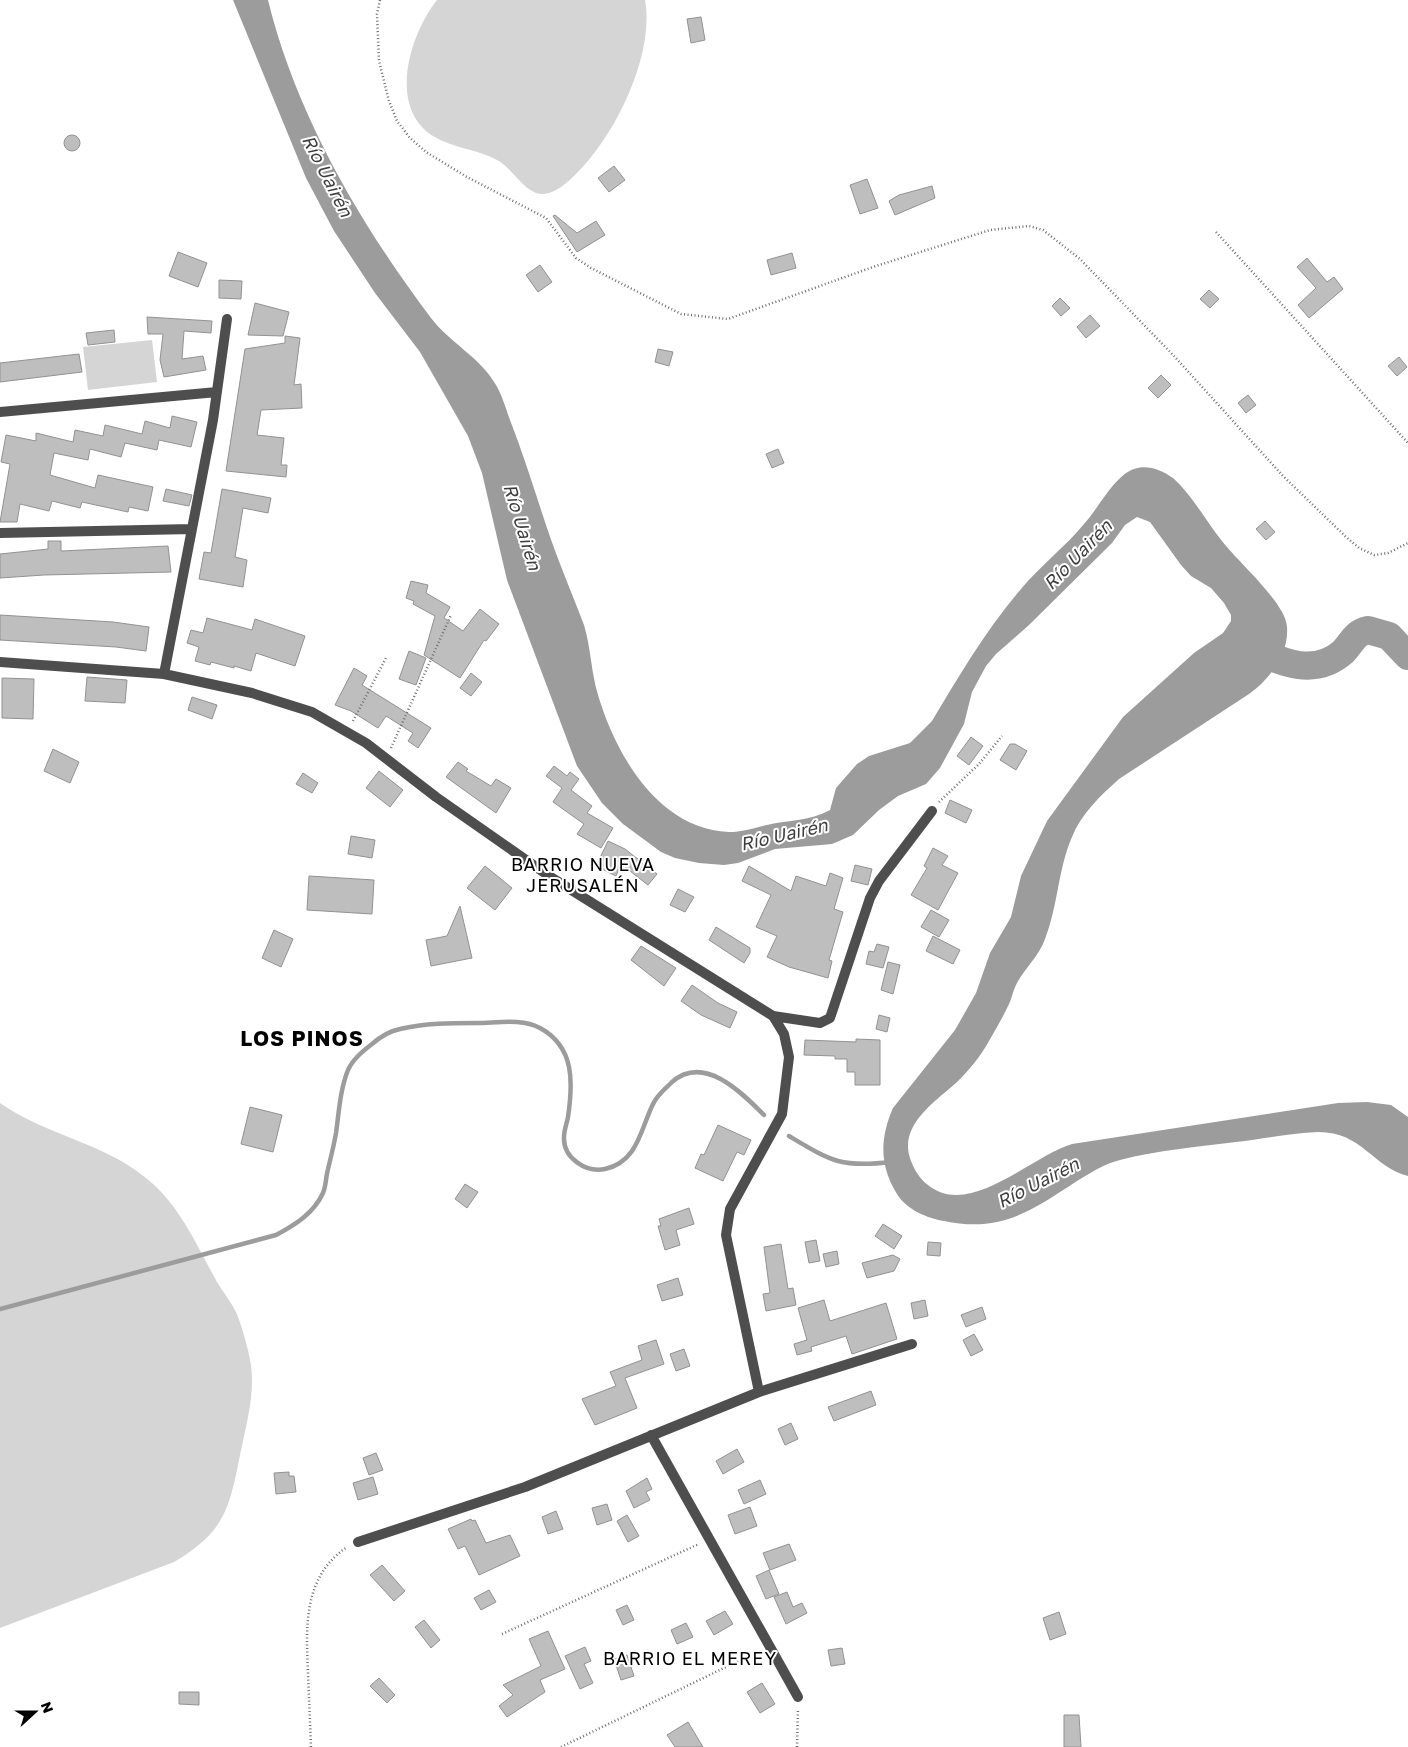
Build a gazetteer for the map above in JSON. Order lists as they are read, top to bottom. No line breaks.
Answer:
{"districts":["BARRIO NUEVA JERUSALÉN","LOS PINOS","BARRIO EL MEREY"],"water":["Río Uairén"],"north":"right"}
